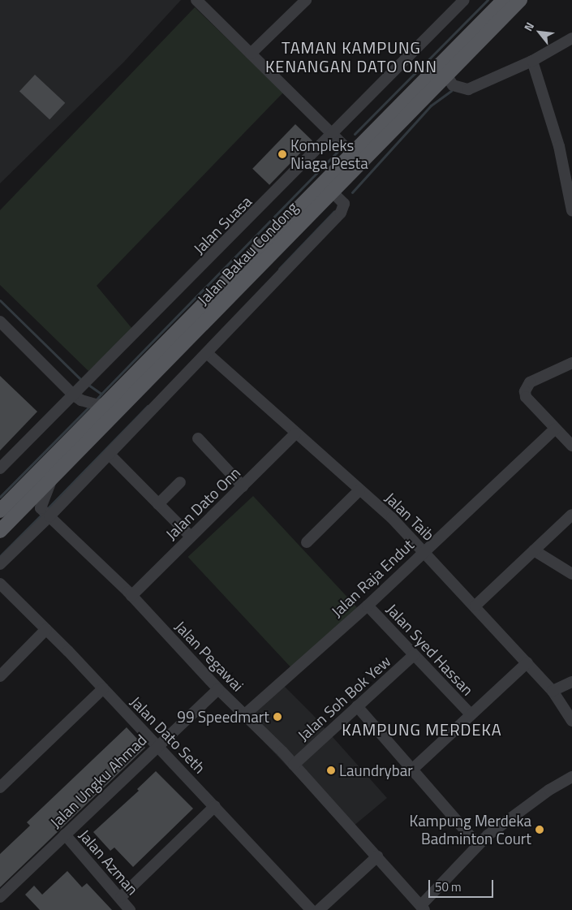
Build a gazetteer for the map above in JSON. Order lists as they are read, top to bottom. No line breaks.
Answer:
{"streets":{"main road":["Jalan Bakau Condong"],"street":["Jalan Suasa","Jalan Dato Onn","Jalan Taib","Jalan Raja Endut","Jalan Syed Hassan","Jalan Pegawai","Jalan Soh Bok Yew","Jalan Dato Seth","Jalan Ungku Ahmad","Jalan Azman"]},"crossings":[["Jalan Dato Onn","Jalan Taib"],["Jalan Dato Onn","Jalan Pegawai"],["Jalan Taib","Jalan Raja Endut"],["Jalan Raja Endut","Jalan Syed Hassan"],["Jalan Raja Endut","Jalan Pegawai"],["Jalan Syed Hassan","Jalan Soh Bok Yew"],["Jalan Pegawai","Jalan Soh Bok Yew"],["Jalan Pegawai","Jalan Ungku Ahmad"],["Jalan Dato Seth","Jalan Ungku Ahmad"],["Jalan Ungku Ahmad","Jalan Azman"]],"districts":["TAMAN KAMPUNG KENANGAN DATO ONN","KAMPUNG MERDEKA"],"places":["Kompleks Niaga Pesta","99 Speedmart","Laundrybar","Kampung Merdeka Badminton Court"],"scale_bar":"50 m","north":"top left"}
